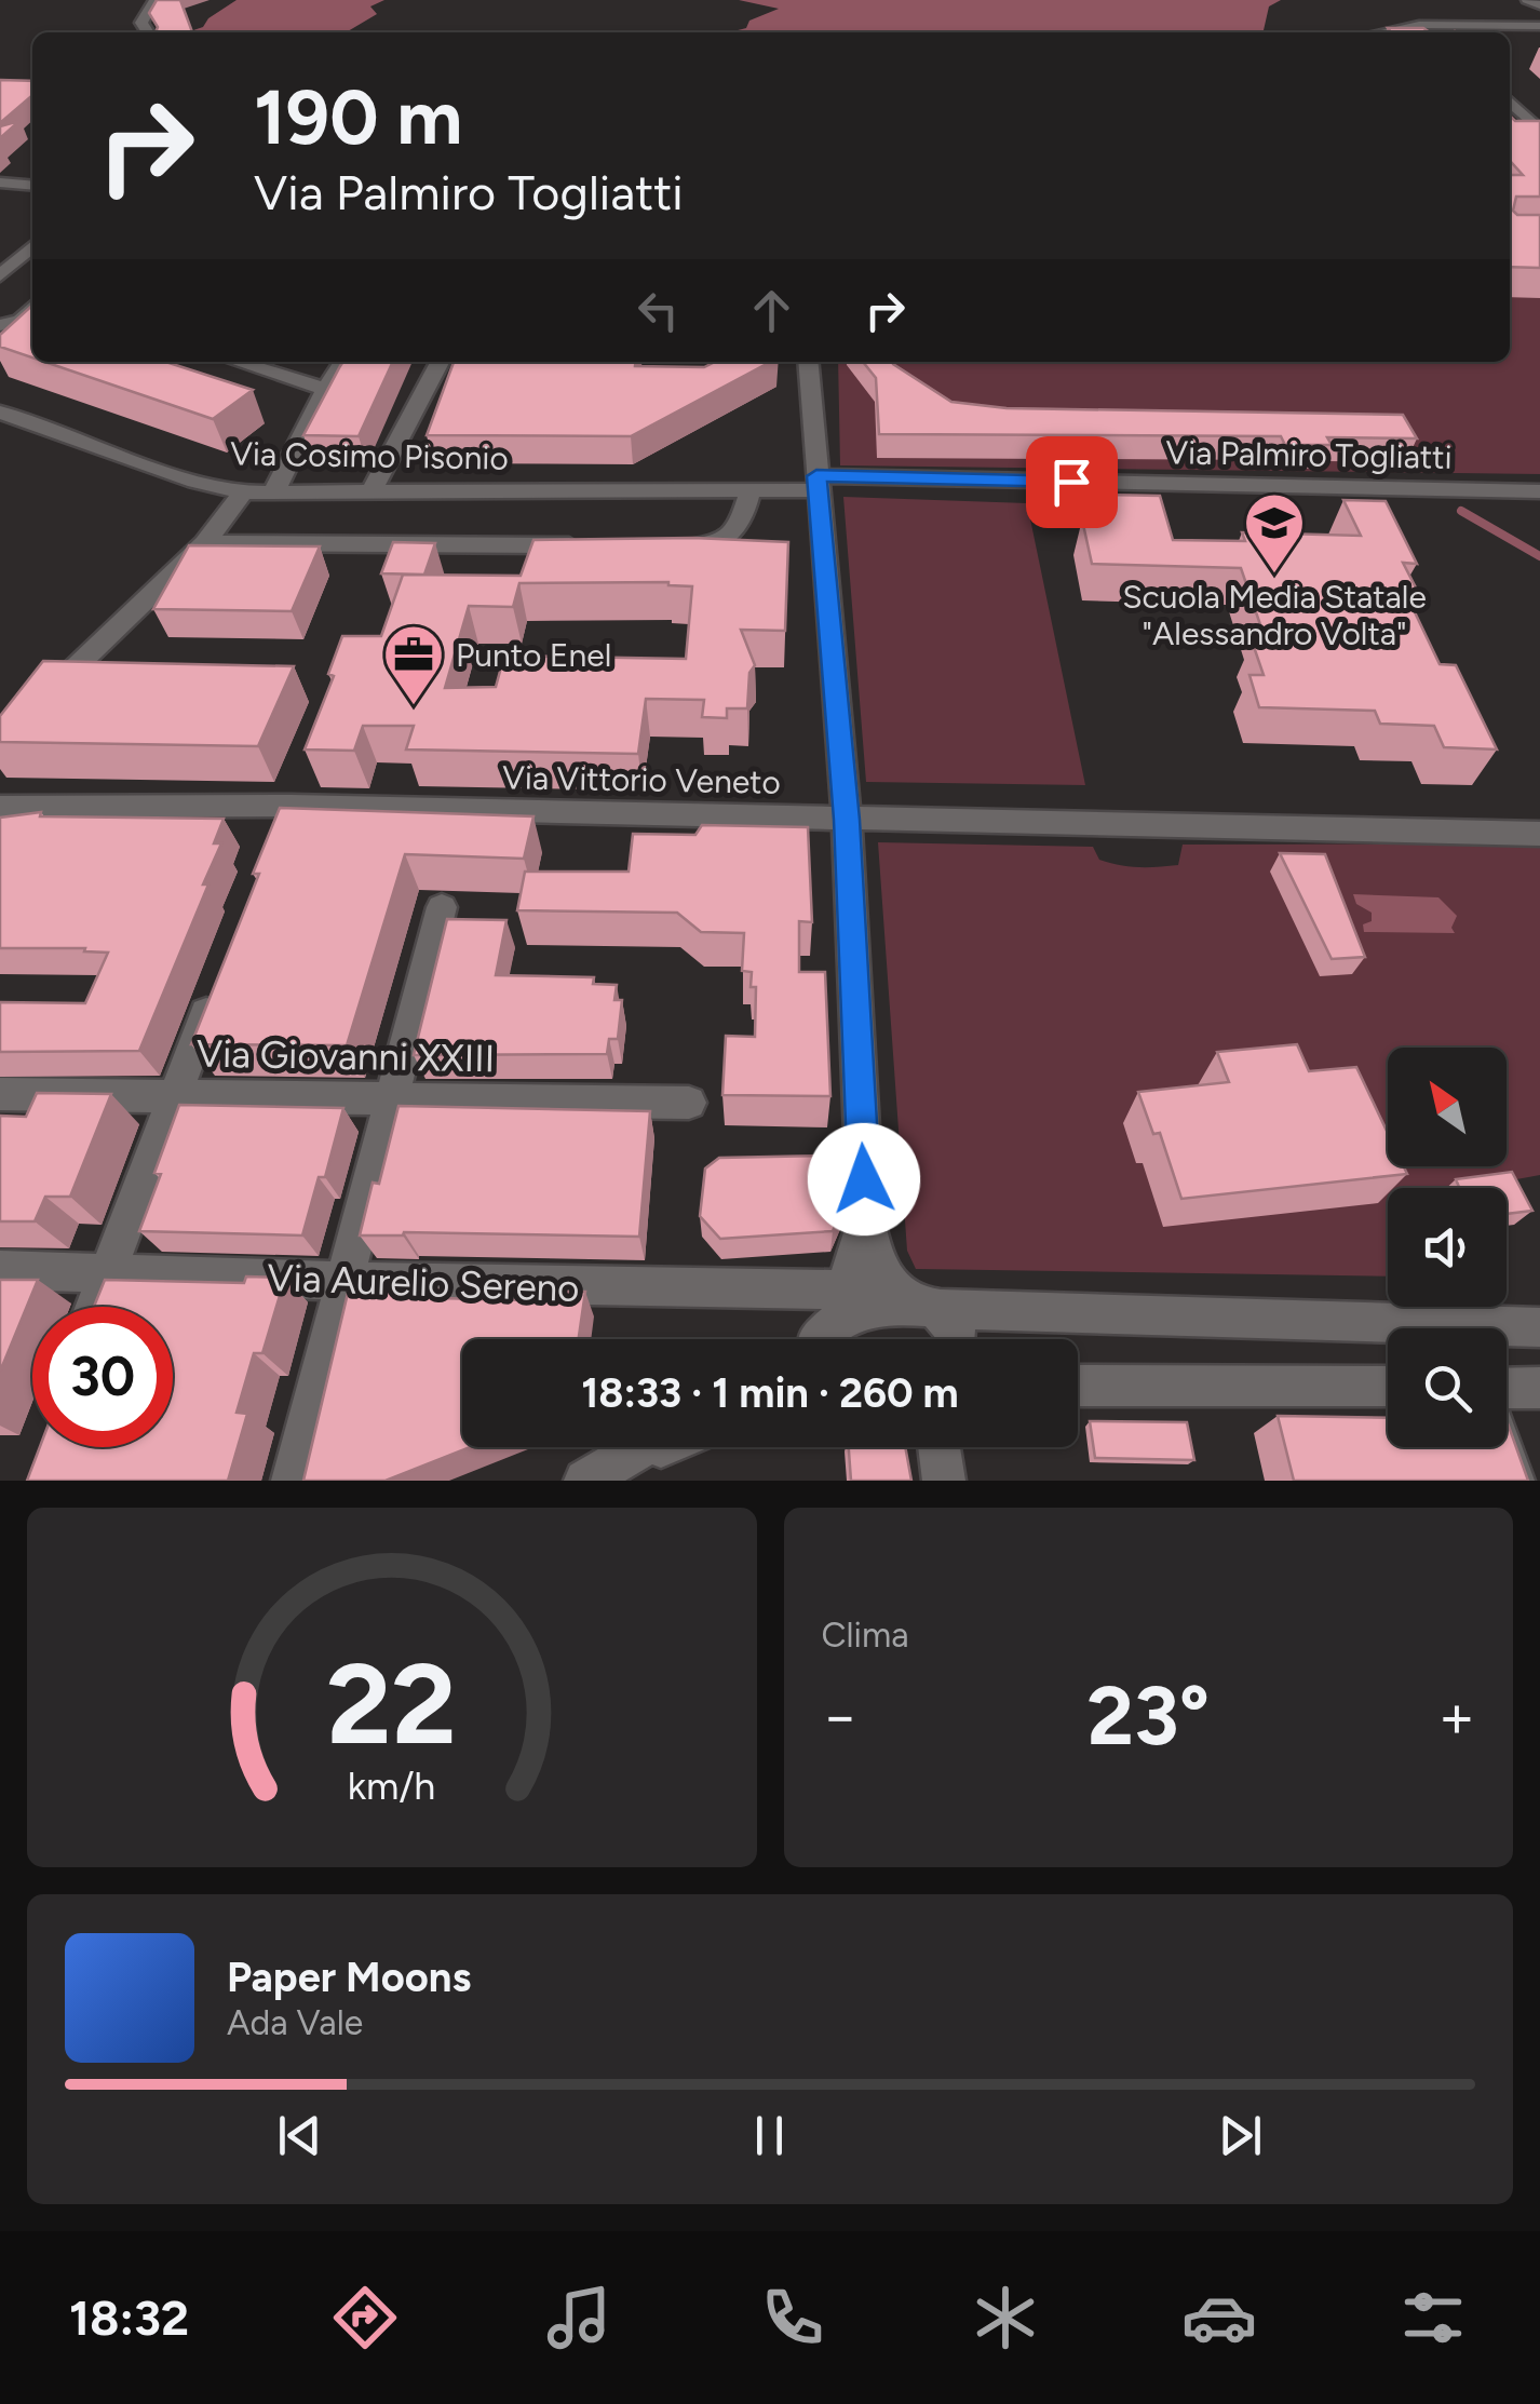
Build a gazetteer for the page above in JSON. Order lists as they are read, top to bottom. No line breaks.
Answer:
{"streets":{"street":["Via Palmiro Togliatti","Via Cosimo Pisonio","Via Vittorio Veneto","Via Giovanni XXIII","Via Aurelio Sereno"]},"crossings":[["Via Palmiro Togliatti","Via Cosimo Pisonio"]],"places":{"school or university":["Scuola Media Statale \"Alessandro Volta\""],"office":["Punto Enel"]},"north":"top left","page":{"turn":["190 m","Via Palmiro Togliatti"],"limit":"30","trip":"18:33 · 1 min · 260 m","tile":"Clima","heat":["−","23°","+"],"song":["Paper Moons","Ada Vale"],"tabs":"18:32","gauge":["22","km/h"]}}
